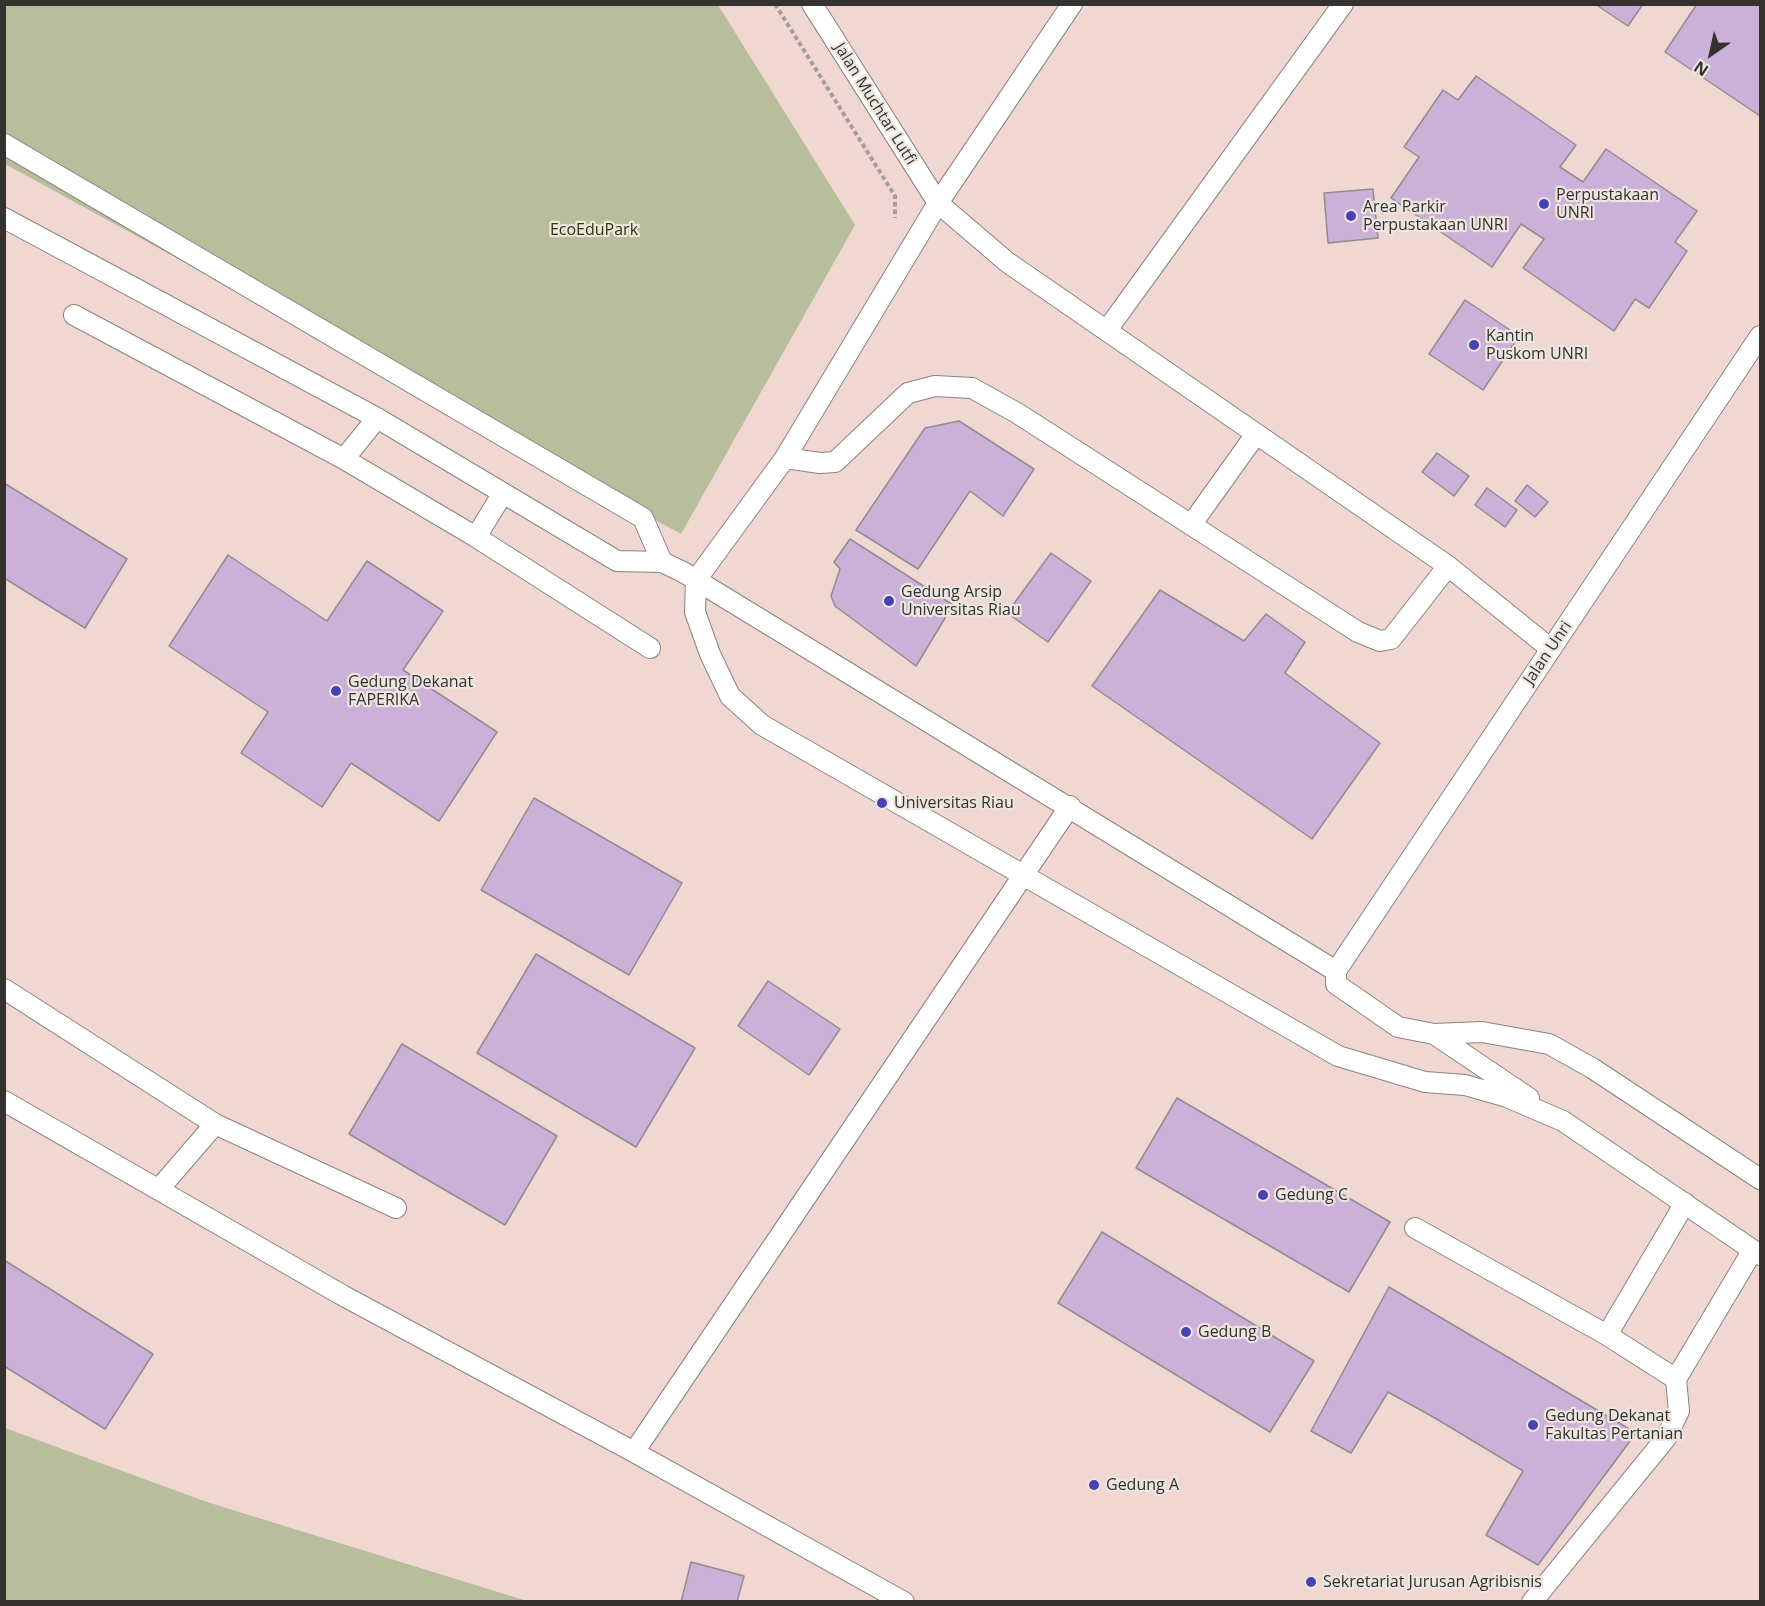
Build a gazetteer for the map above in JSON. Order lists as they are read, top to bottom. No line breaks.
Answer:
{"streets":{"lane":["Jalan Muchtar Lutfi","Jalan Unri"]},"crossings":[["Jalan Muchtar Lutfi","Jalan Unri"]],"parks":["EcoEduPark"],"places":["Perpustakaan UNRI","Area Parkir Perpustakaan UNRI","Kantin Puskom UNRI","Gedung Arsip Universitas Riau","Gedung Dekanat FAPERIKA","Universitas Riau","Gedung C","Gedung B","Gedung Dekanat Fakultas Pertanian","Gedung A","Sekretariat Jurusan Agribisnis"],"north":"bottom left"}
